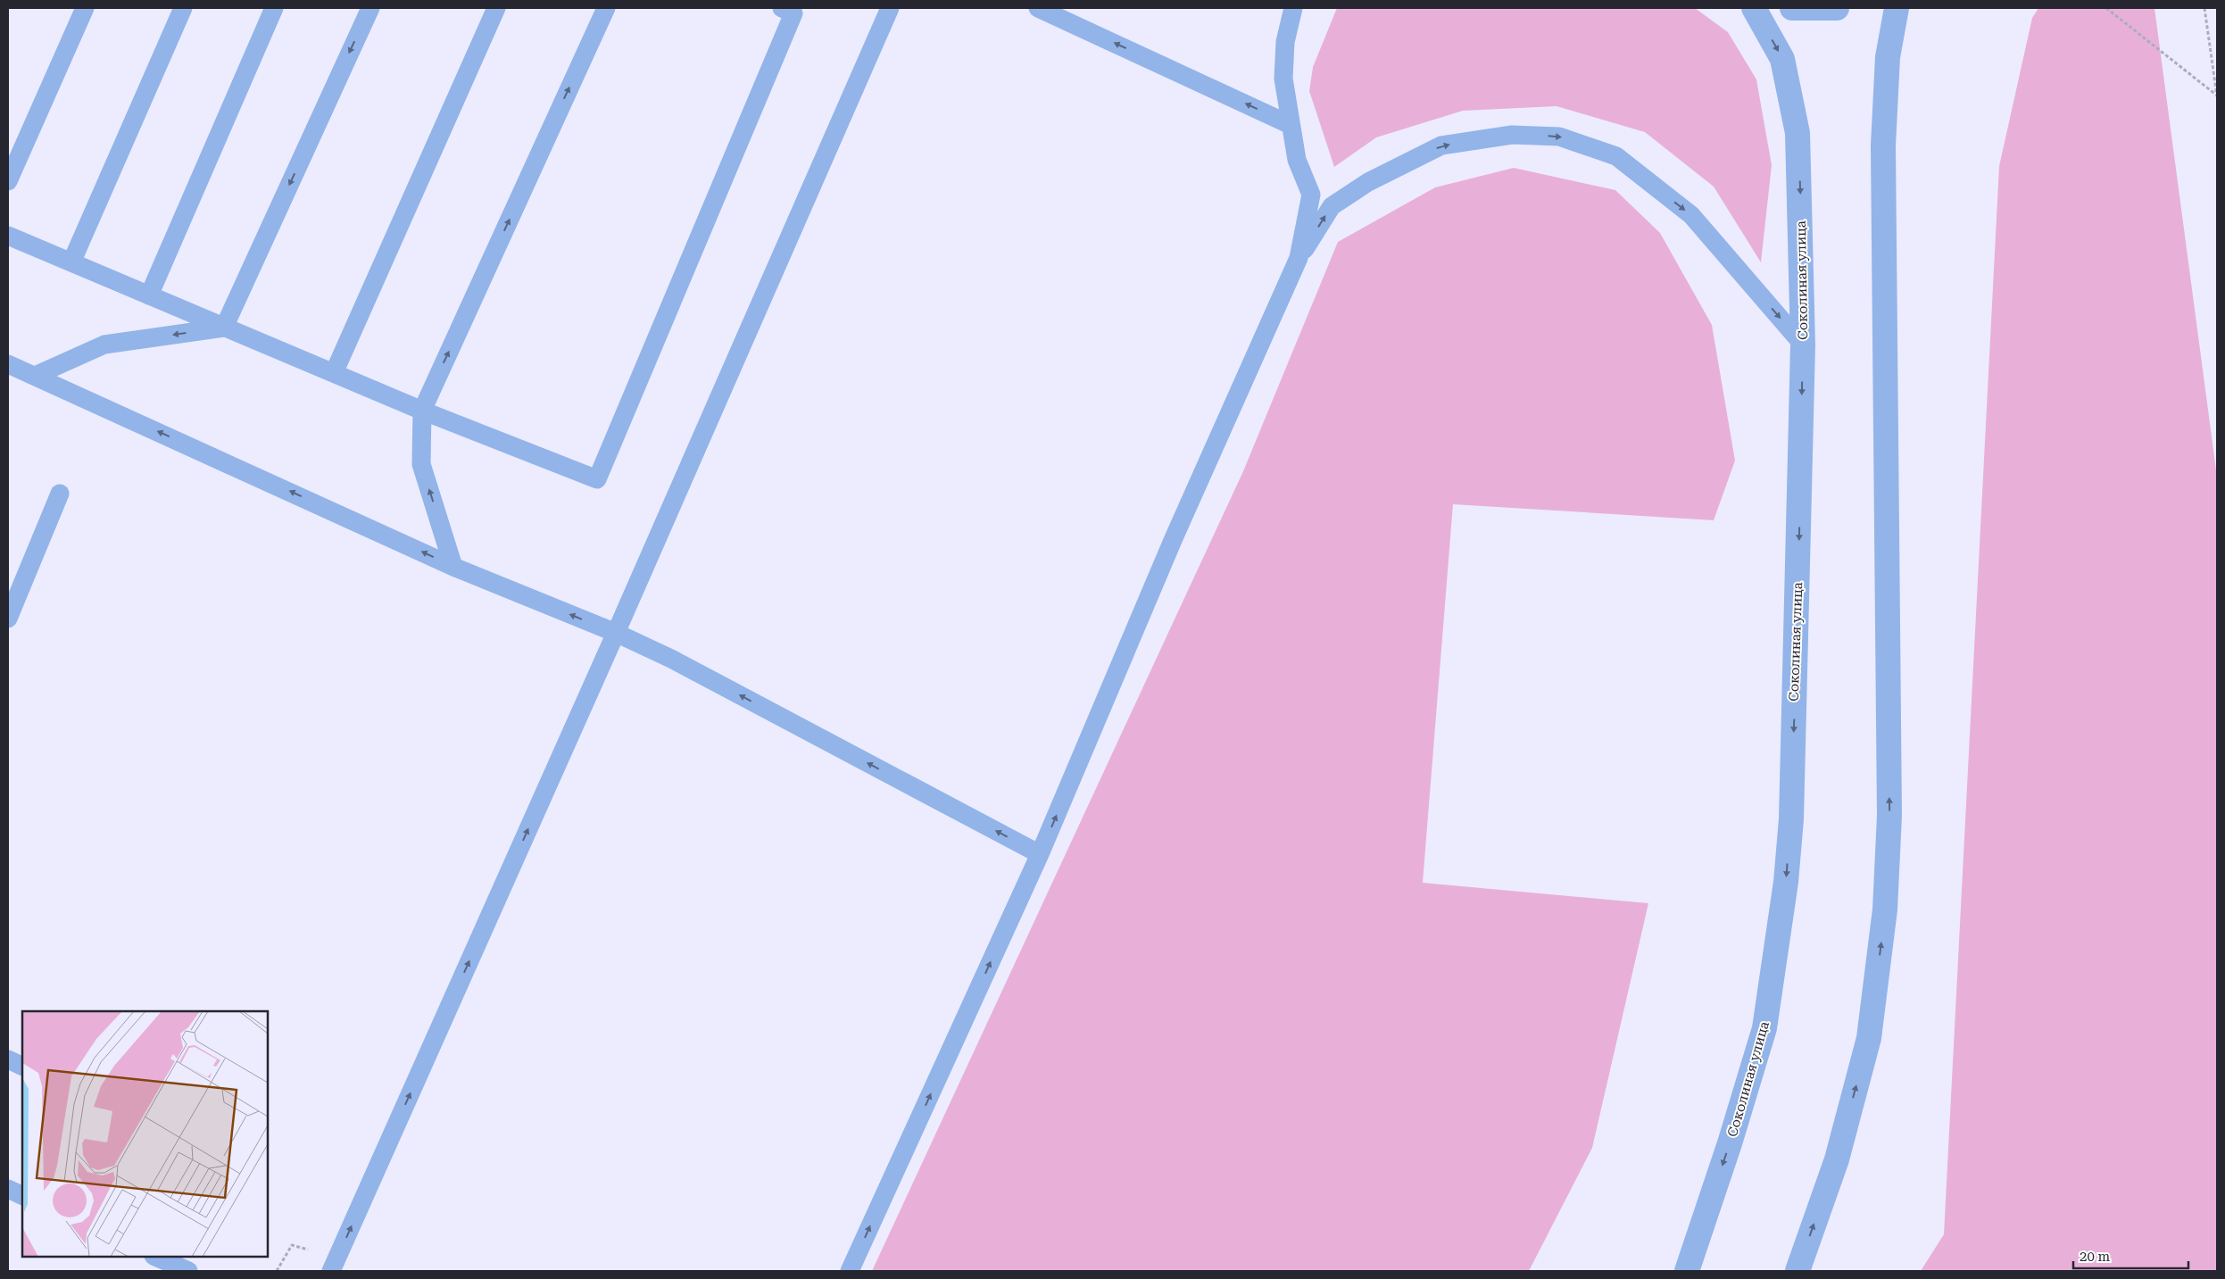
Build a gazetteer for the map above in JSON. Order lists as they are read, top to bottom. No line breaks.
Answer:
{"streets":{"street":["Соколиная улица"]},"scale_bar":"20 m"}
